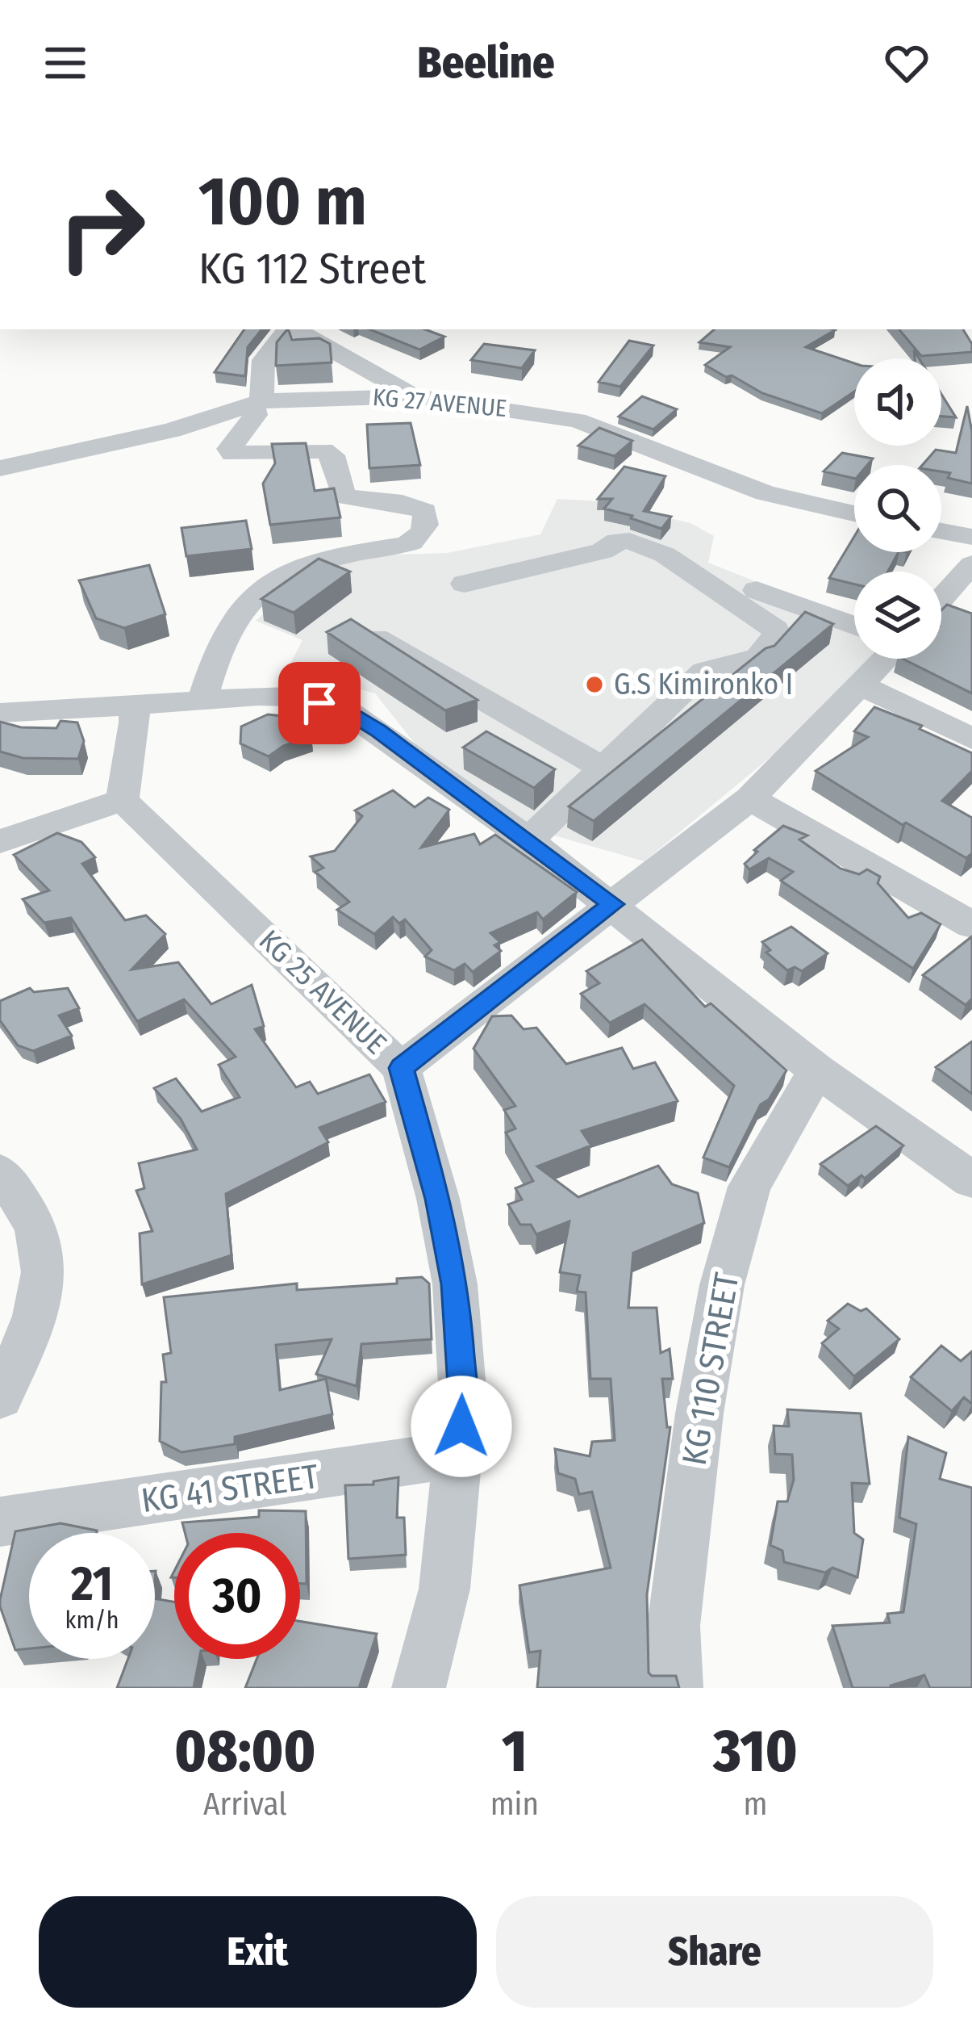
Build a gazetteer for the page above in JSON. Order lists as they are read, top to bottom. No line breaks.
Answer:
{"streets":{"street":["KG 27 AVENUE","KG 25 AVENUE","KG 110 STREET","KG 41 STREET"]},"crossings":[["KG 25 AVENUE","KG 41 STREET"]],"places":["G.S Kimironko I"],"page":{"header":"Beeline","turn":["100 m","KG 112 Street"],"speed":"21 km/h","limit":"30","eta":["08:00","Arrival","1","min","310","m"],"buttons":["Exit","Share"]}}
